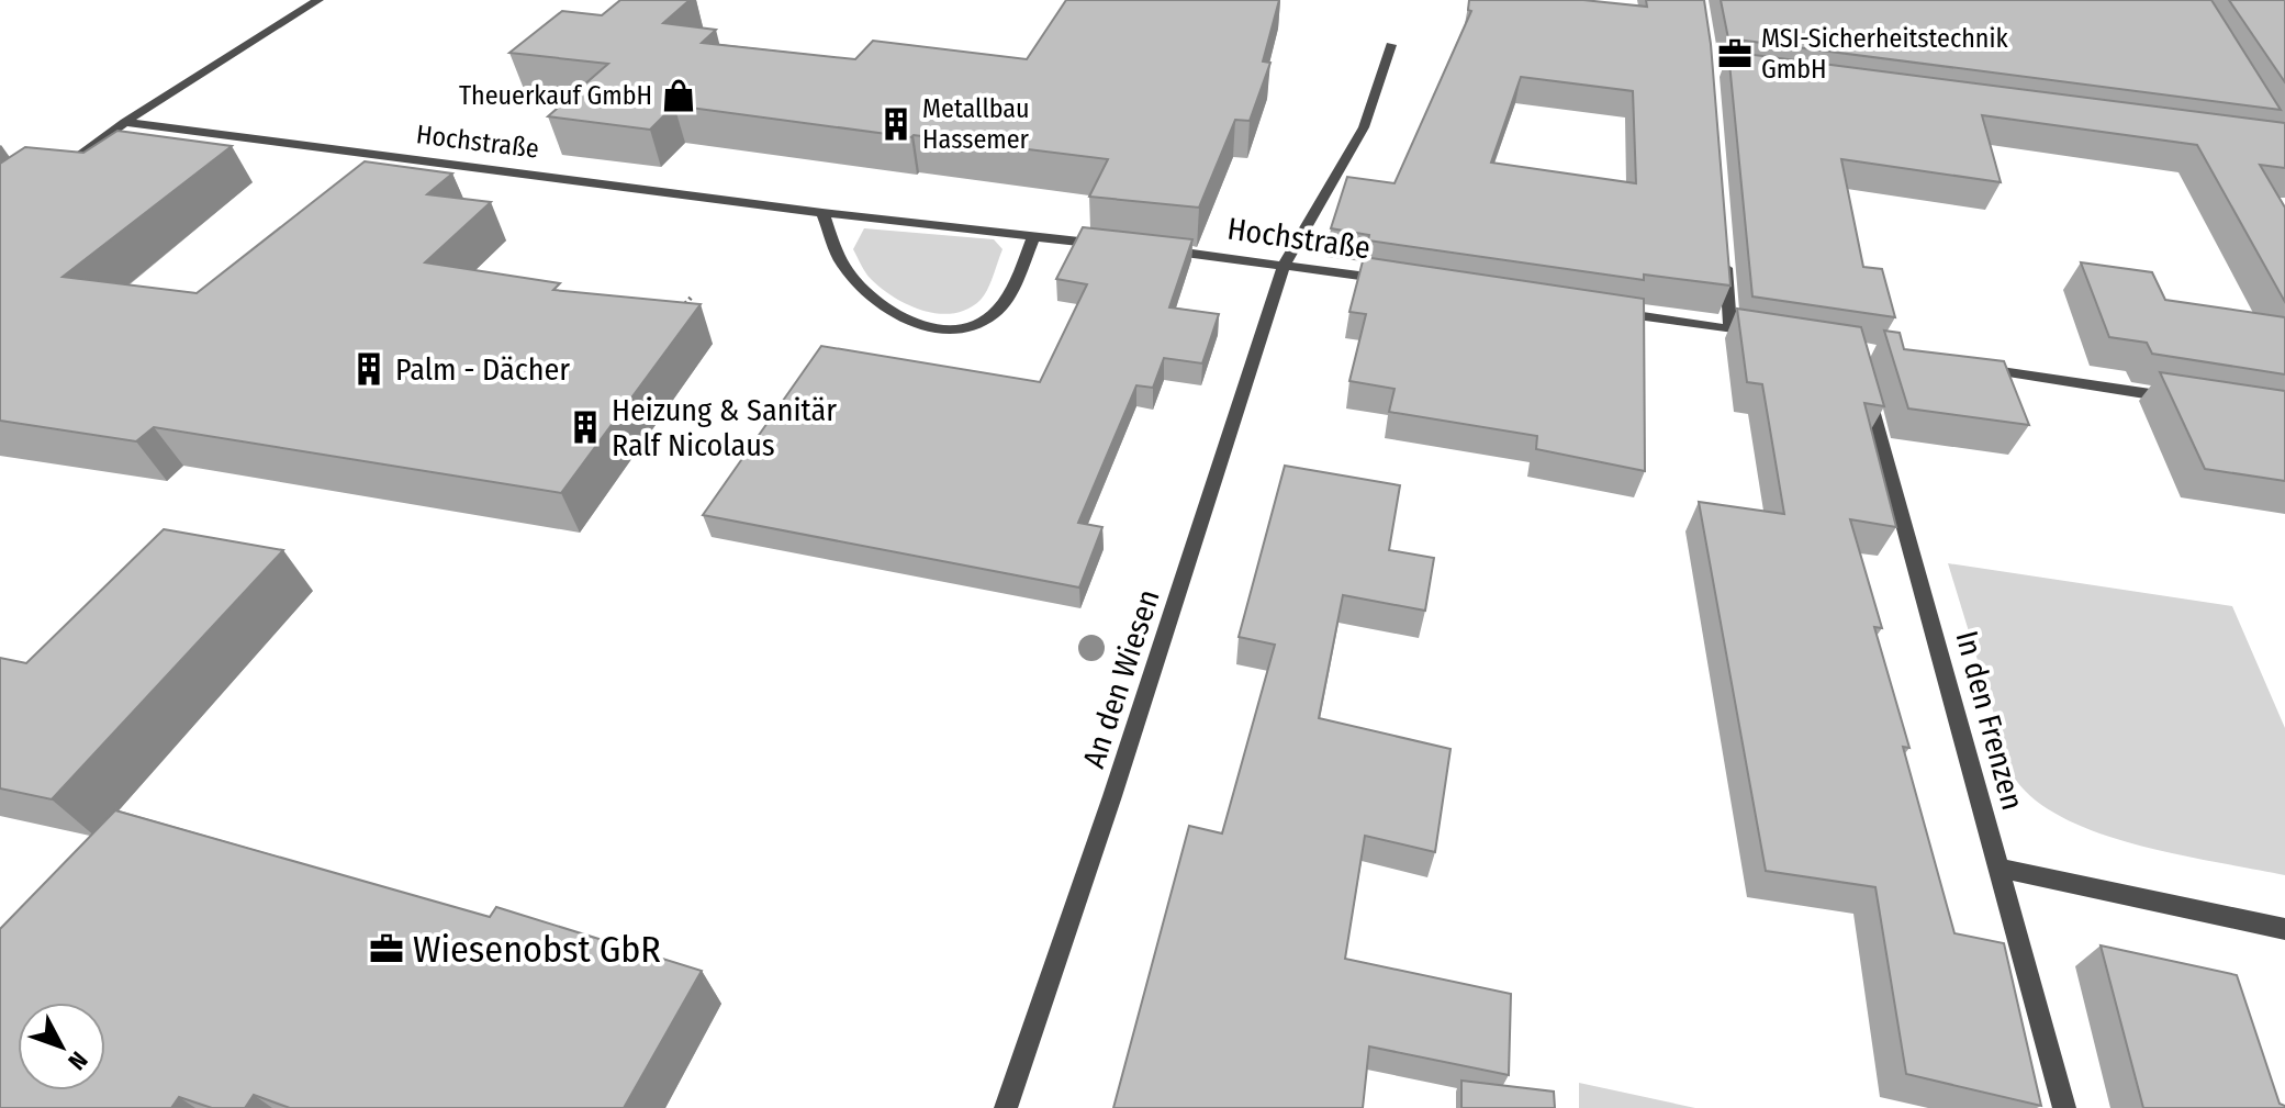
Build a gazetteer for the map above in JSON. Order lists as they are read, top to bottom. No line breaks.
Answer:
{"streets":{"street":["Hochstraße","An den Wiesen","In den Frenzen"]},"crossings":[["Hochstraße","An den Wiesen"]],"places":{"office":["MSI-Sicherheitstechnik GmbH","Wiesenobst GbR"],"shop":["Theuerkauf GmbH"],"building":["Metallbau Hassemer","Palm - Dächer","Heizung & Sanitär Ralf Nicolaus"]},"north":"bottom right"}
